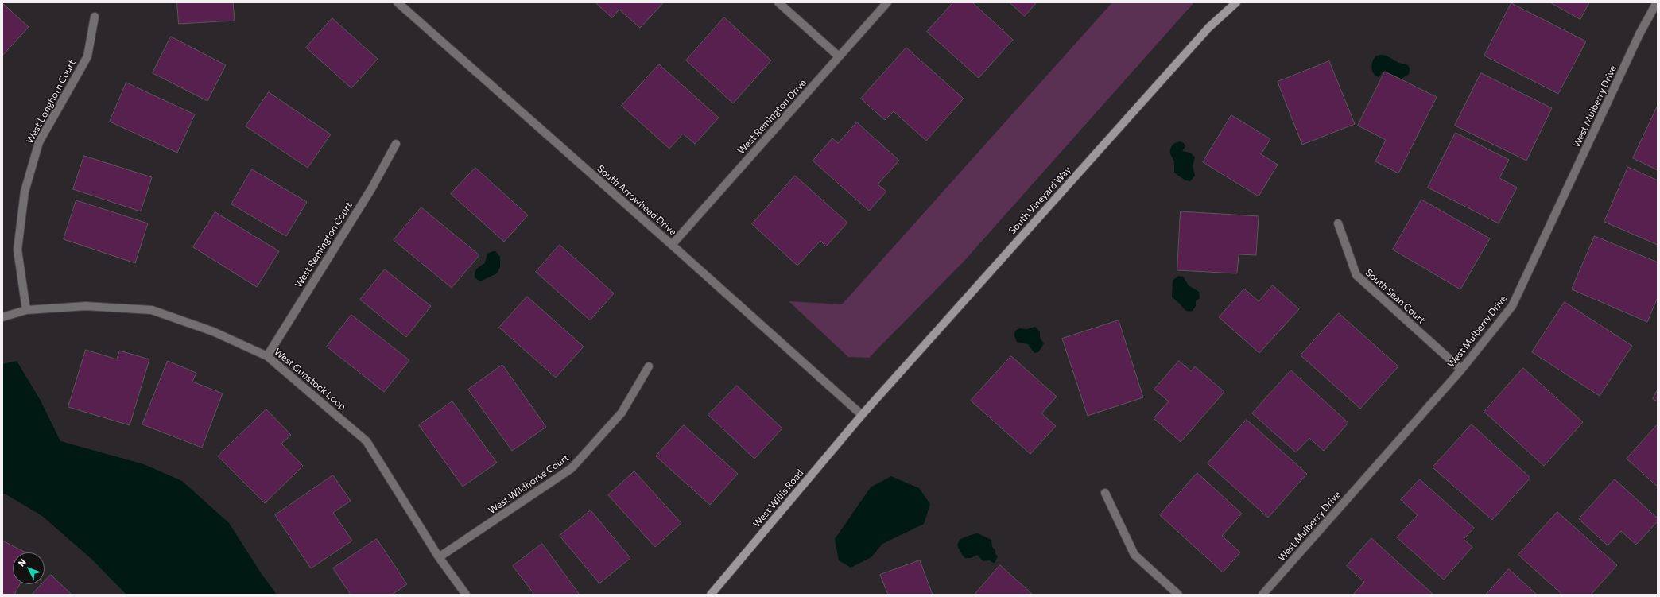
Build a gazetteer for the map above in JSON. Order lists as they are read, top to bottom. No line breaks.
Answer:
{"streets":{"street":["West Longhorn Court","West Mulberry Drive","West Remington Drive","South Arrowhead Drive","South Vineyard Way","West Remington Court","South Sean Court","West Gunstock Loop","West Wildhorse Court","West Willis Road"]},"crossings":[["West Longhorn Court","West Gunstock Loop"],["West Mulberry Drive","South Sean Court"],["West Remington Drive","South Arrowhead Drive"],["South Arrowhead Drive","South Vineyard Way"],["South Arrowhead Drive","West Willis Road"],["South Vineyard Way","West Willis Road"],["West Remington Court","West Gunstock Loop"],["West Gunstock Loop","West Wildhorse Court"]],"north":"top left"}
